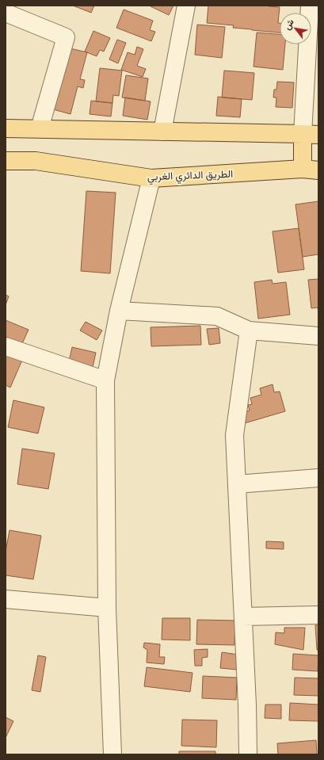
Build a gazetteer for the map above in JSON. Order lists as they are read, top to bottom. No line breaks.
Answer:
{"streets":{"main road":["الطريق الدائري الغربي"]},"north":"top left"}
